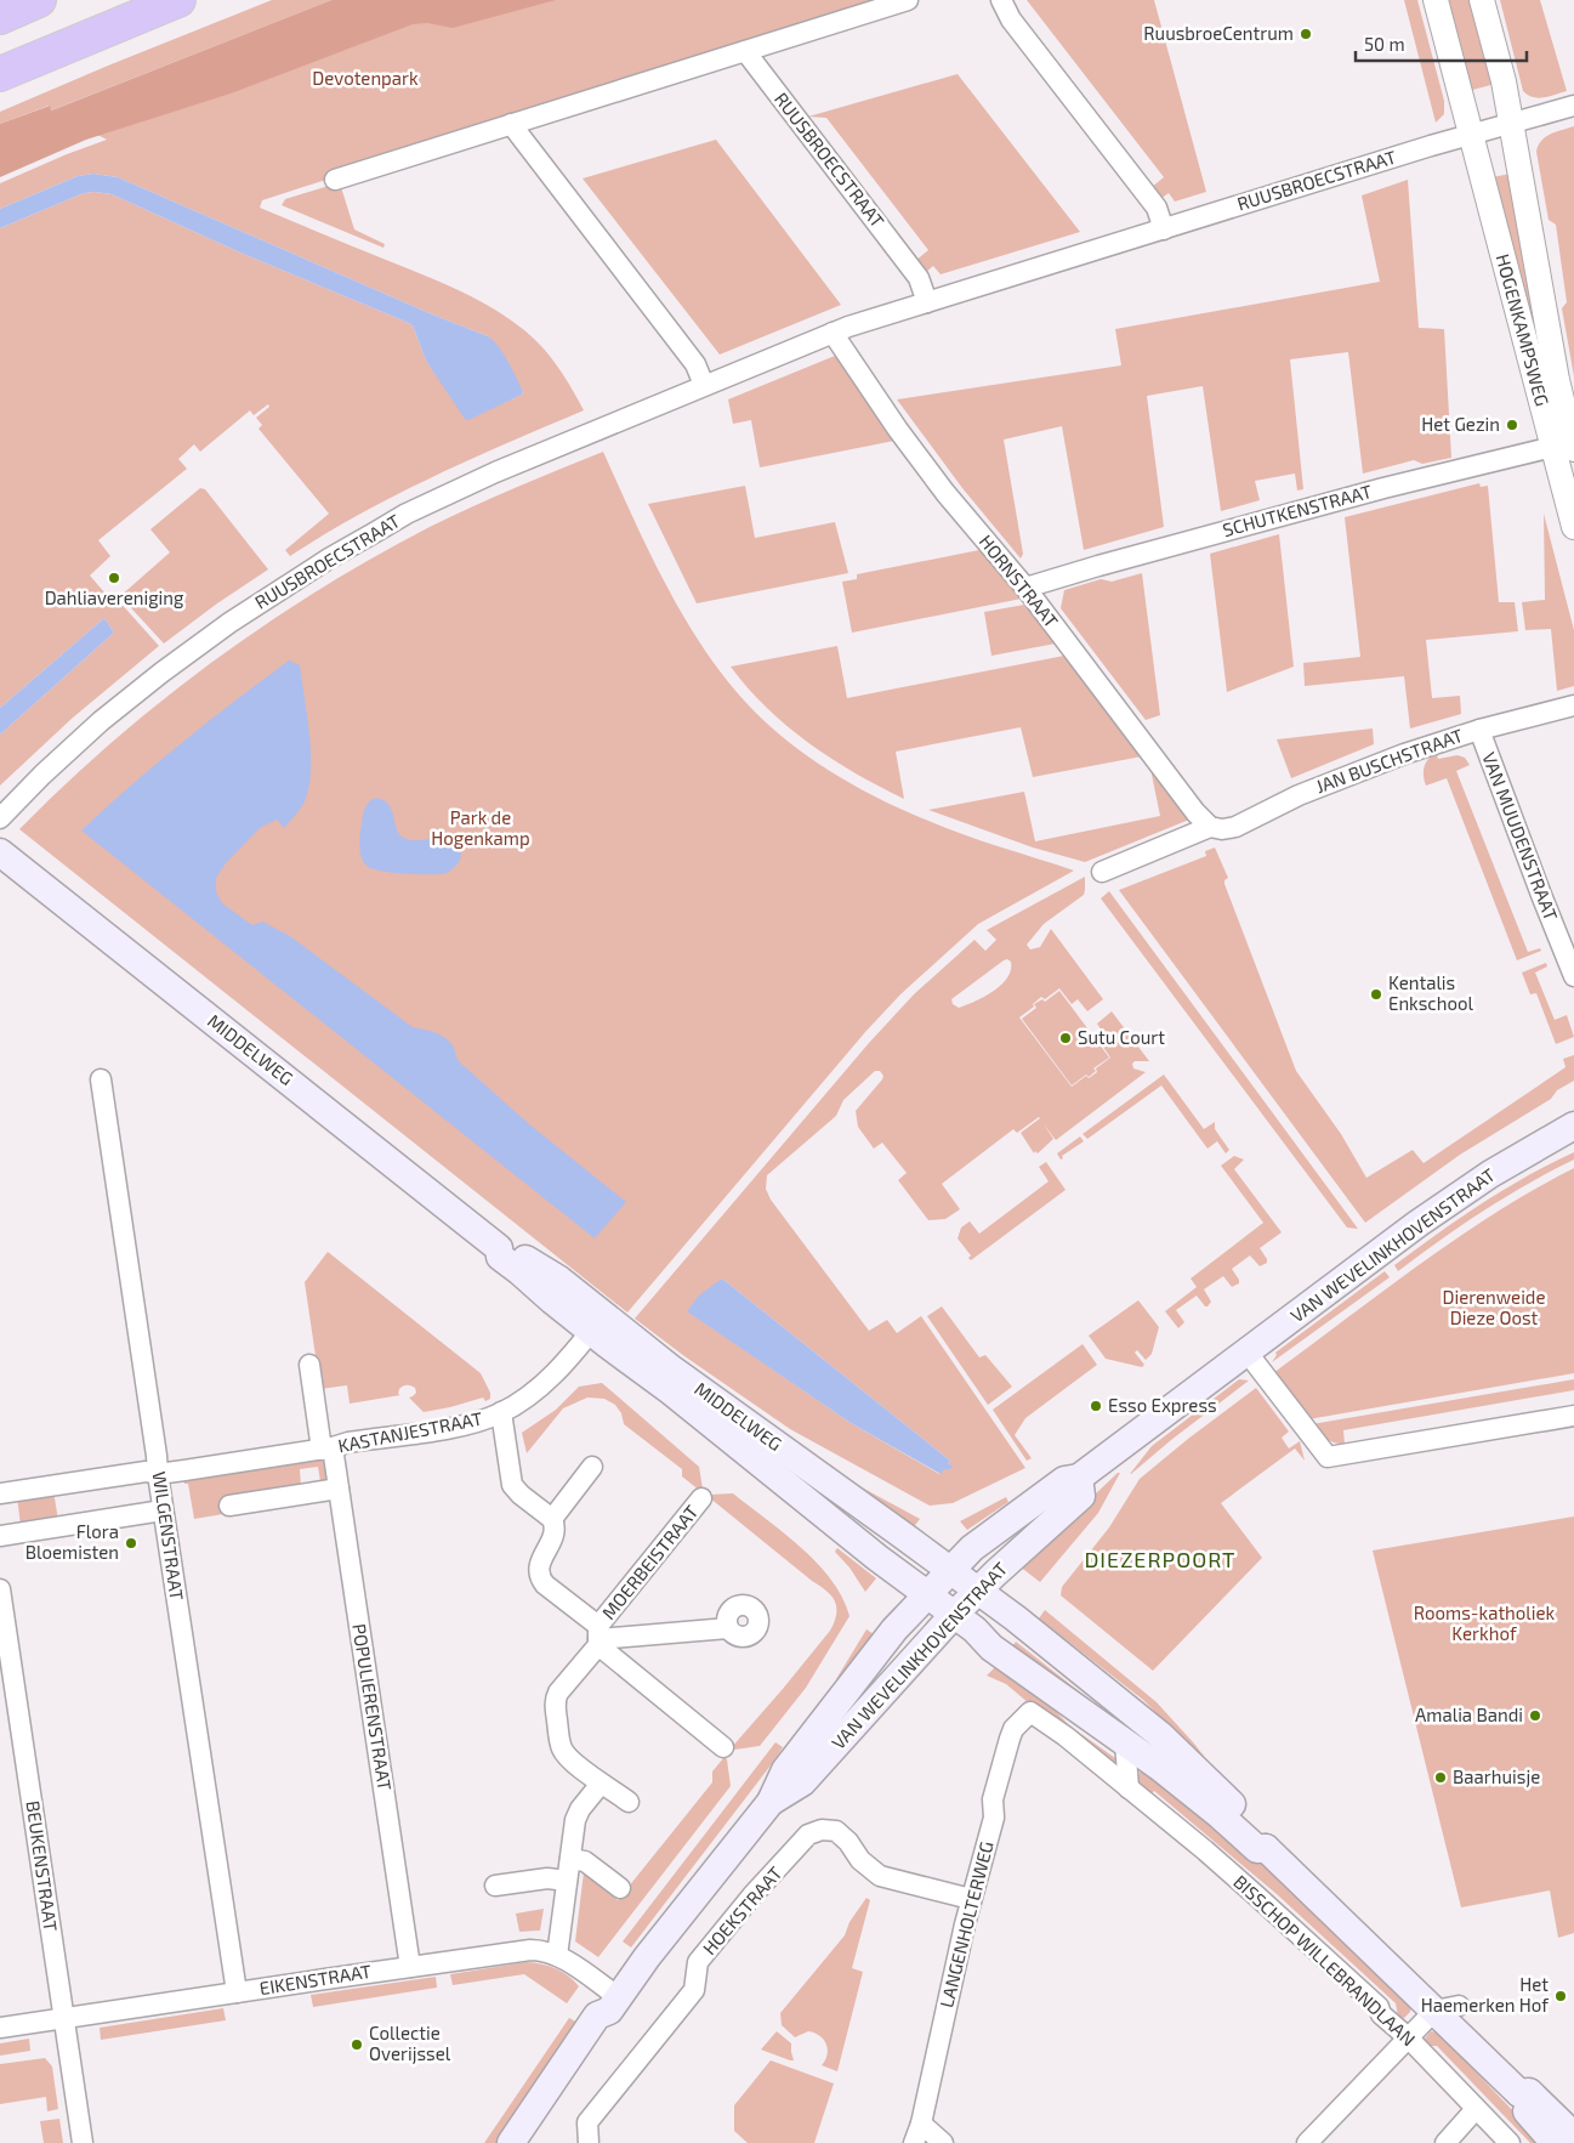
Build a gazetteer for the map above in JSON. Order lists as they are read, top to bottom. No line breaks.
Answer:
{"streets":{"main road":["MIDDELWEG","VAN WEVELINKHOVENSTRAAT","BISSCHOP WILLEBRANDLAAN"],"street":["RUUSBROECSTRAAT","HOGENKAMPSWEG","SCHUTKENSTRAAT","HORNSTRAAT","JAN BUSCHSTRAAT","VAN MUUDENSTRAAT","KASTANJESTRAAT","WILGENSTRAAT","MOERBEISTRAAT","POPULIERENSTRAAT","BEUKENSTRAAT","HOEKSTRAAT","LANGENHOLTERWEG","EIKENSTRAAT"]},"crossings":[["RUUSBROECSTRAAT","HOGENKAMPSWEG"],["RUUSBROECSTRAAT","HORNSTRAAT"],["HOGENKAMPSWEG","SCHUTKENSTRAAT"],["SCHUTKENSTRAAT","HORNSTRAAT"],["HORNSTRAAT","JAN BUSCHSTRAAT"],["JAN BUSCHSTRAAT","VAN MUUDENSTRAAT"],["MIDDELWEG","VAN WEVELINKHOVENSTRAAT"],["MIDDELWEG","KASTANJESTRAAT"],["MIDDELWEG","BISSCHOP WILLEBRANDLAAN"],["VAN WEVELINKHOVENSTRAAT","BISSCHOP WILLEBRANDLAAN"],["VAN WEVELINKHOVENSTRAAT","EIKENSTRAAT"],["KASTANJESTRAAT","WILGENSTRAAT"],["KASTANJESTRAAT","POPULIERENSTRAAT"],["WILGENSTRAAT","EIKENSTRAAT"],["POPULIERENSTRAAT","EIKENSTRAAT"],["BEUKENSTRAAT","EIKENSTRAAT"],["HOEKSTRAAT","LANGENHOLTERWEG"],["LANGENHOLTERWEG","BISSCHOP WILLEBRANDLAAN"]],"districts":["DIEZERPOORT"],"parks":["Devotenpark","Park de Hogenkamp","Dierenweide Dieze Oost","Rooms-katholiek Kerkhof"],"places":["RuusbroeCentrum","Het Gezin","Dahliavereniging","Kentalis Enkschool","Sutu Court","Esso Express","Flora Bloemisten","Amalia Bandi","Baarhuisje","Het Haemerken Hof","Collectie Overijssel"],"scale_bar":"50 m"}
